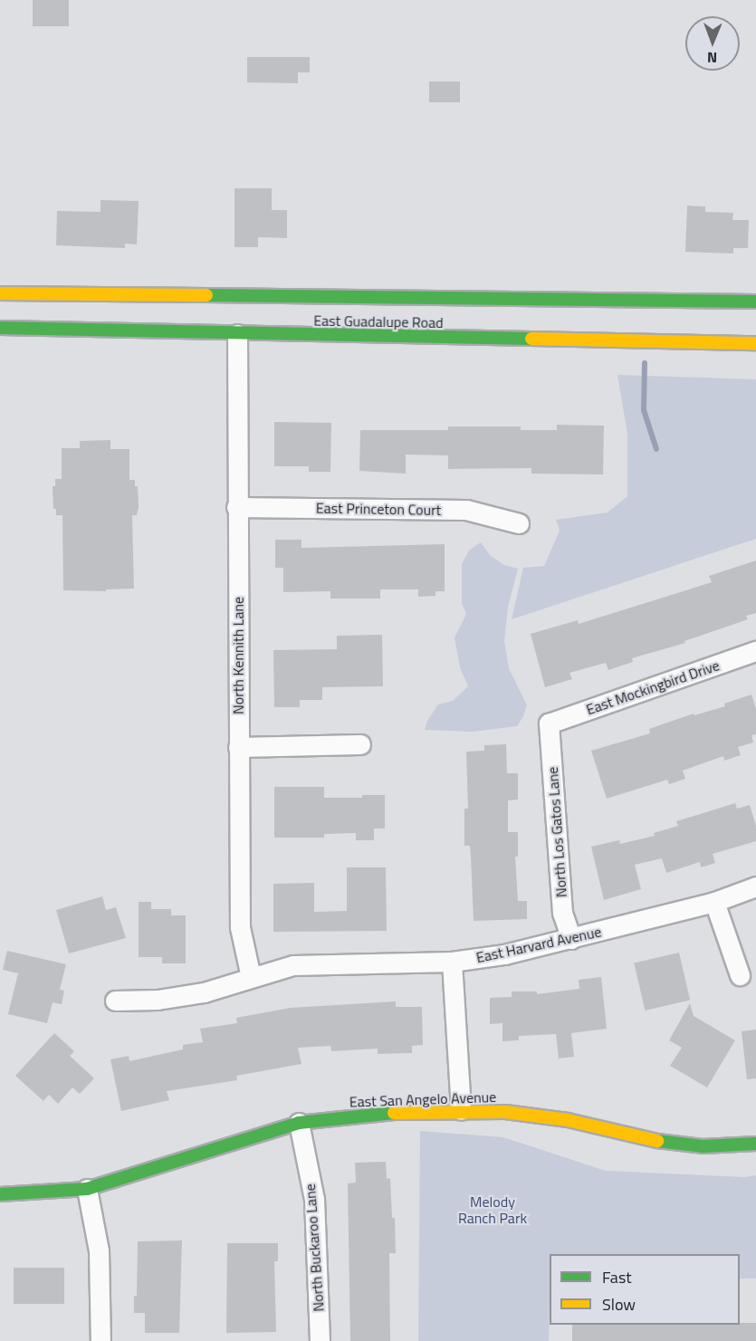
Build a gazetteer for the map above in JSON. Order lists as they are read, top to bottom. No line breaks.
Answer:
{"streets":{"street":["East Guadalupe Road","East Princeton Court","North Kennith Lane","East Mockingbird Drive","North Los Gatos Lane","East Harvard Avenue","East San Angelo Avenue","North Buckaroo Lane"]},"crossings":[["East Guadalupe Road","North Kennith Lane"],["East Princeton Court","North Kennith Lane"],["North Kennith Lane","East Harvard Avenue"],["East Mockingbird Drive","North Los Gatos Lane"],["North Los Gatos Lane","East Harvard Avenue"],["East San Angelo Avenue","North Buckaroo Lane"]],"parks":["Melody Ranch Park"],"legend":["Fast","Slow"],"north":"bottom"}
